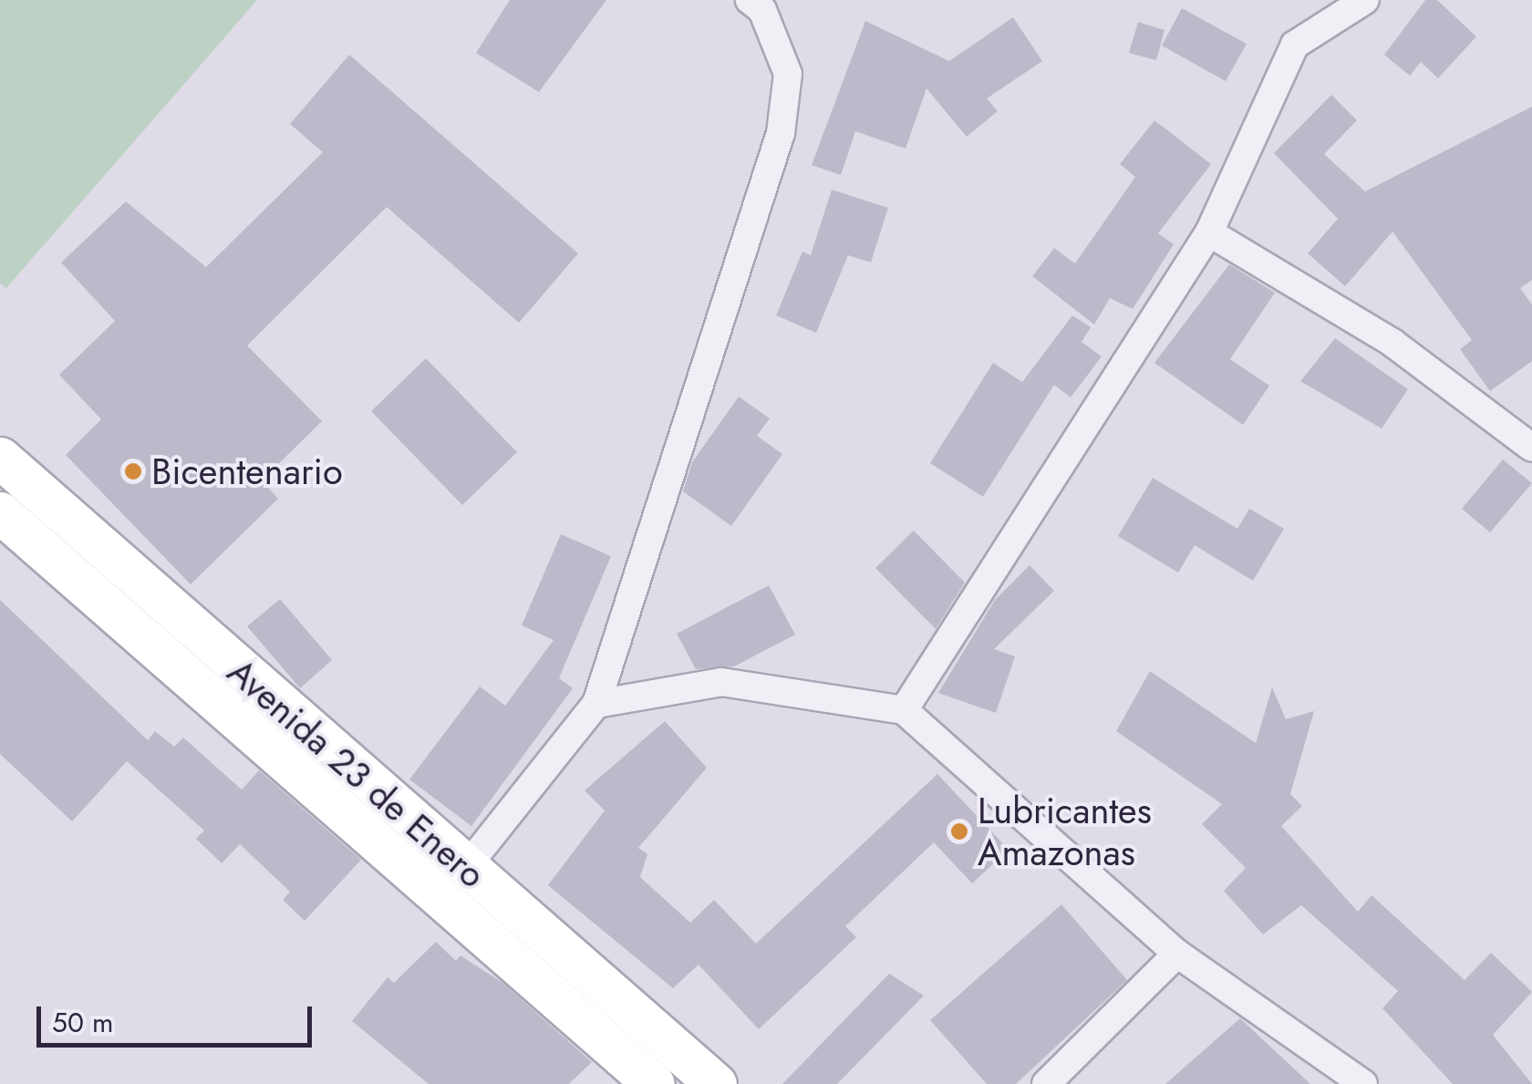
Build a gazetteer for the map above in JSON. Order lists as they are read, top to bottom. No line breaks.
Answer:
{"streets":{"main road":["Avenida 23 de Enero"]},"places":["Bicentenario","Lubricantes Amazonas"],"scale_bar":"50 m"}
